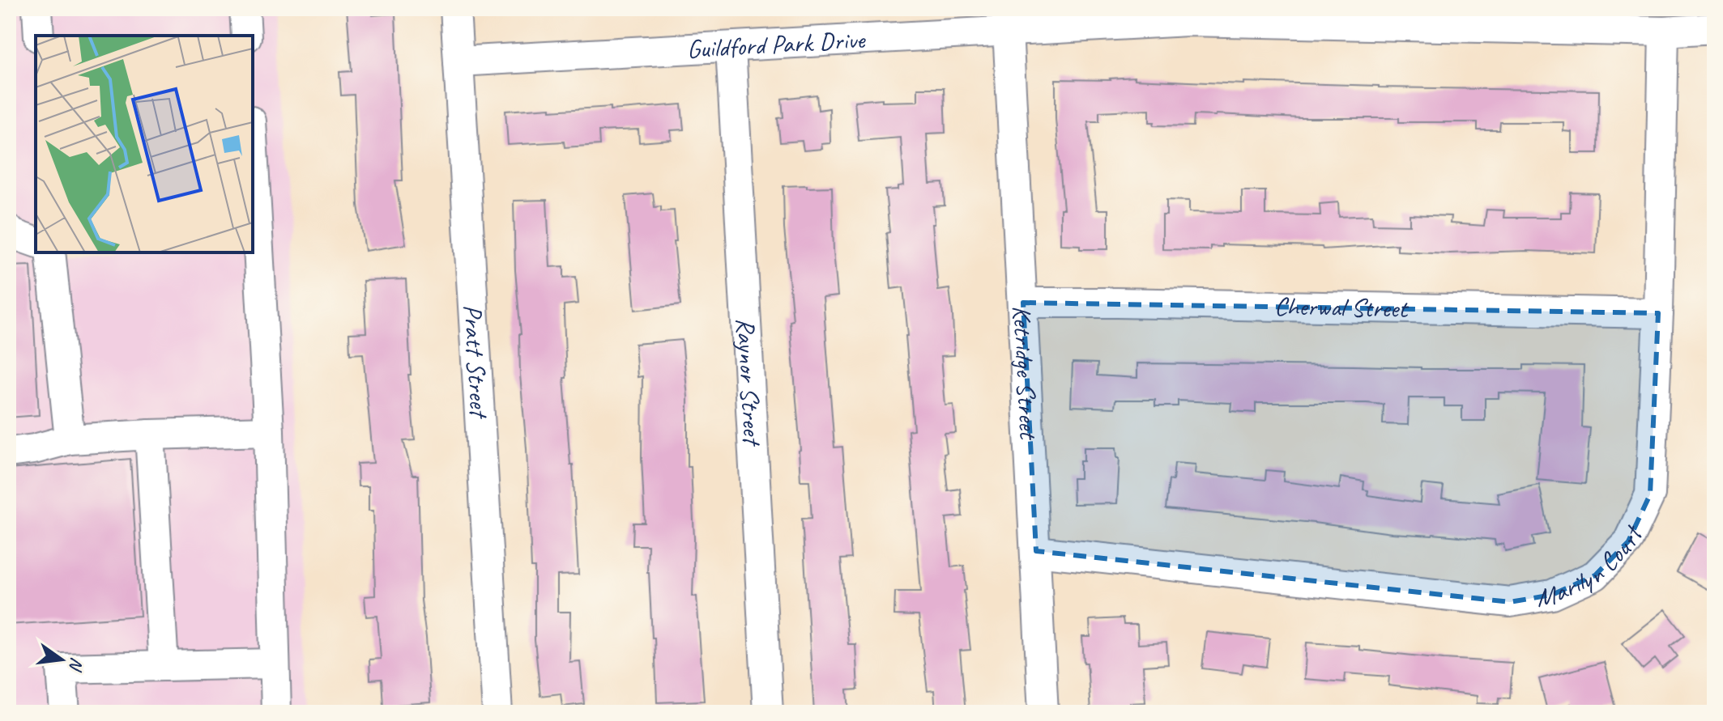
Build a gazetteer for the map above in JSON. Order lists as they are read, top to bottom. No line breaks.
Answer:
{"streets":{"street":["Guildford Park Drive","Cherwal Street","Pratt Street","Ketridge Street","Raynor Street","Marilyn Court"]},"crossings":[["Guildford Park Drive","Pratt Street"],["Guildford Park Drive","Ketridge Street"],["Guildford Park Drive","Raynor Street"],["Guildford Park Drive","Marilyn Court"],["Cherwal Street","Ketridge Street"],["Cherwal Street","Marilyn Court"],["Ketridge Street","Marilyn Court"]],"north":"right"}
